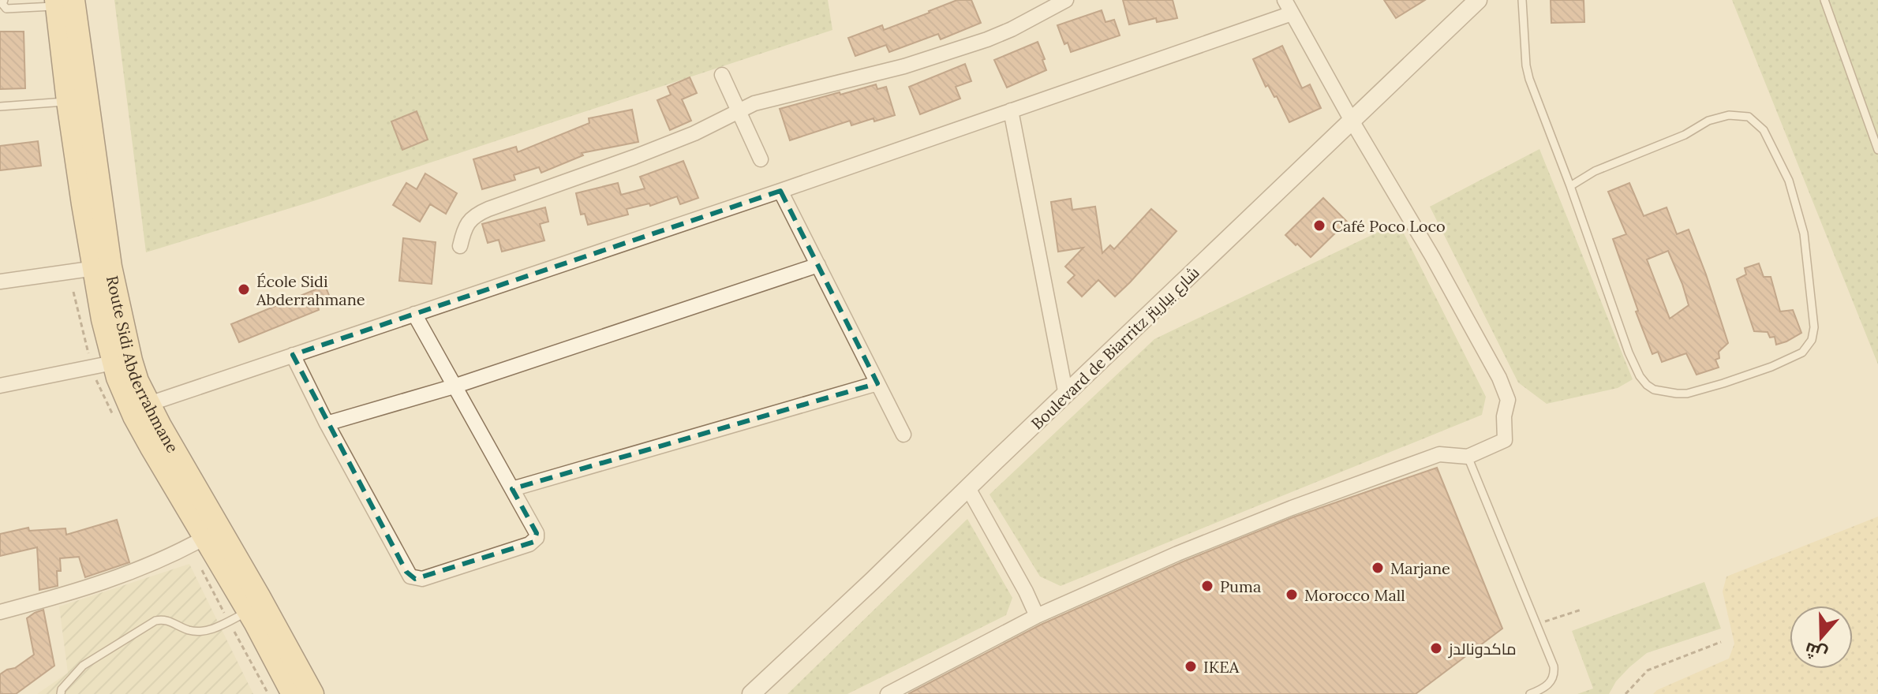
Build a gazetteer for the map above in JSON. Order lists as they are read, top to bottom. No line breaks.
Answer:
{"streets":{"main road":["Route Sidi Abderrahmane"],"street":["Boulevard de Biarritz شارع بياريتز"]},"places":["Café Poco Loco","École Sidi Abderrahmane","Marjane","Puma","Morocco Mall","ماكدونالدز","IKEA"],"north":"bottom"}
